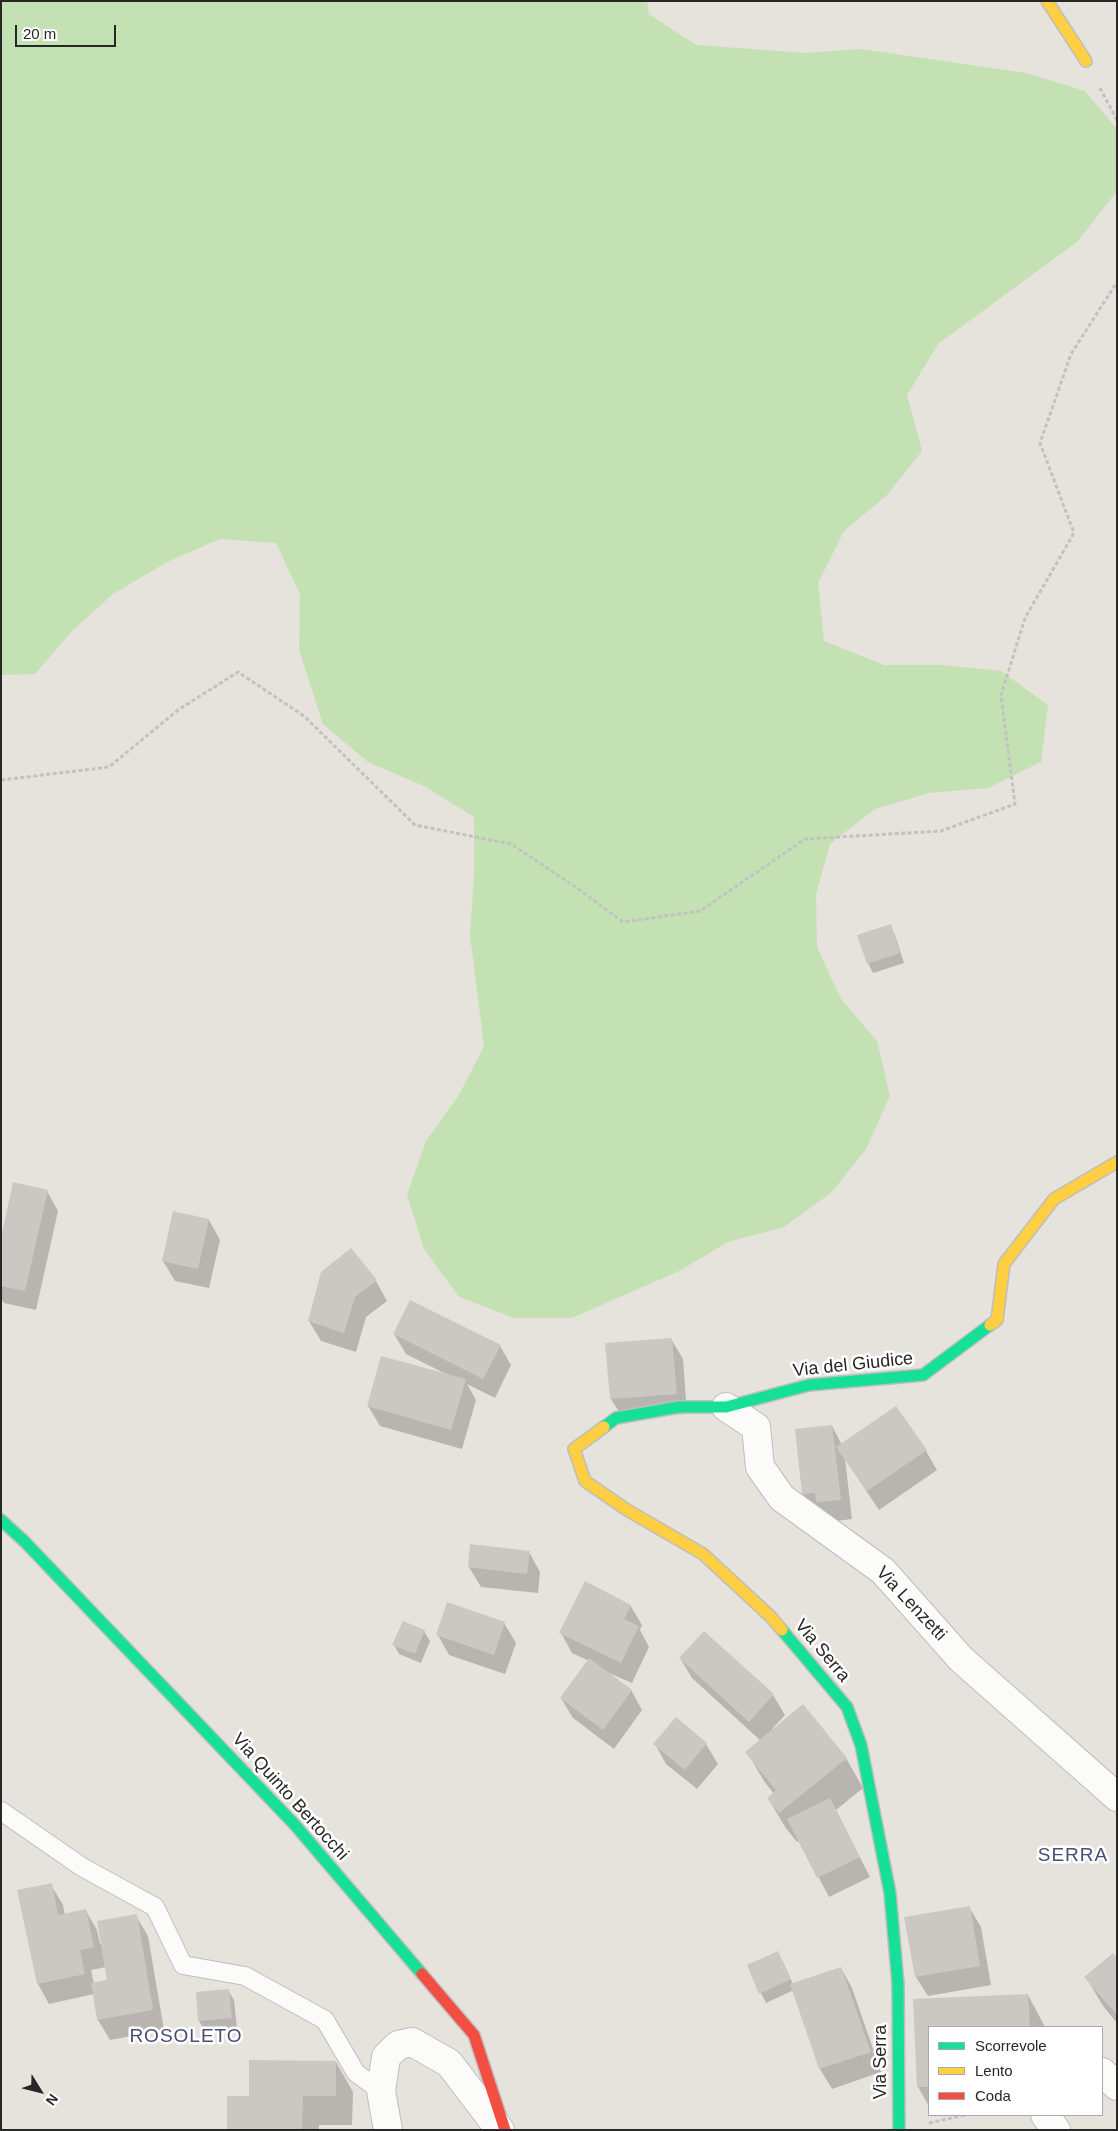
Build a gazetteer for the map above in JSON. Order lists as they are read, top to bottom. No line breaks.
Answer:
{"streets":{"street":["Via del Giudice","Via Lenzetti","Via Serra","Via Quinto Bertocchi"]},"crossings":[["Via del Giudice","Via Lenzetti"],["Via del Giudice","Via Serra"],["Via Lenzetti","Via Serra"]],"districts":["SERRA","ROSOLETO"],"legend":["Scorrevole","Lento","Coda"],"scale_bar":"20 m","north":"bottom right"}
